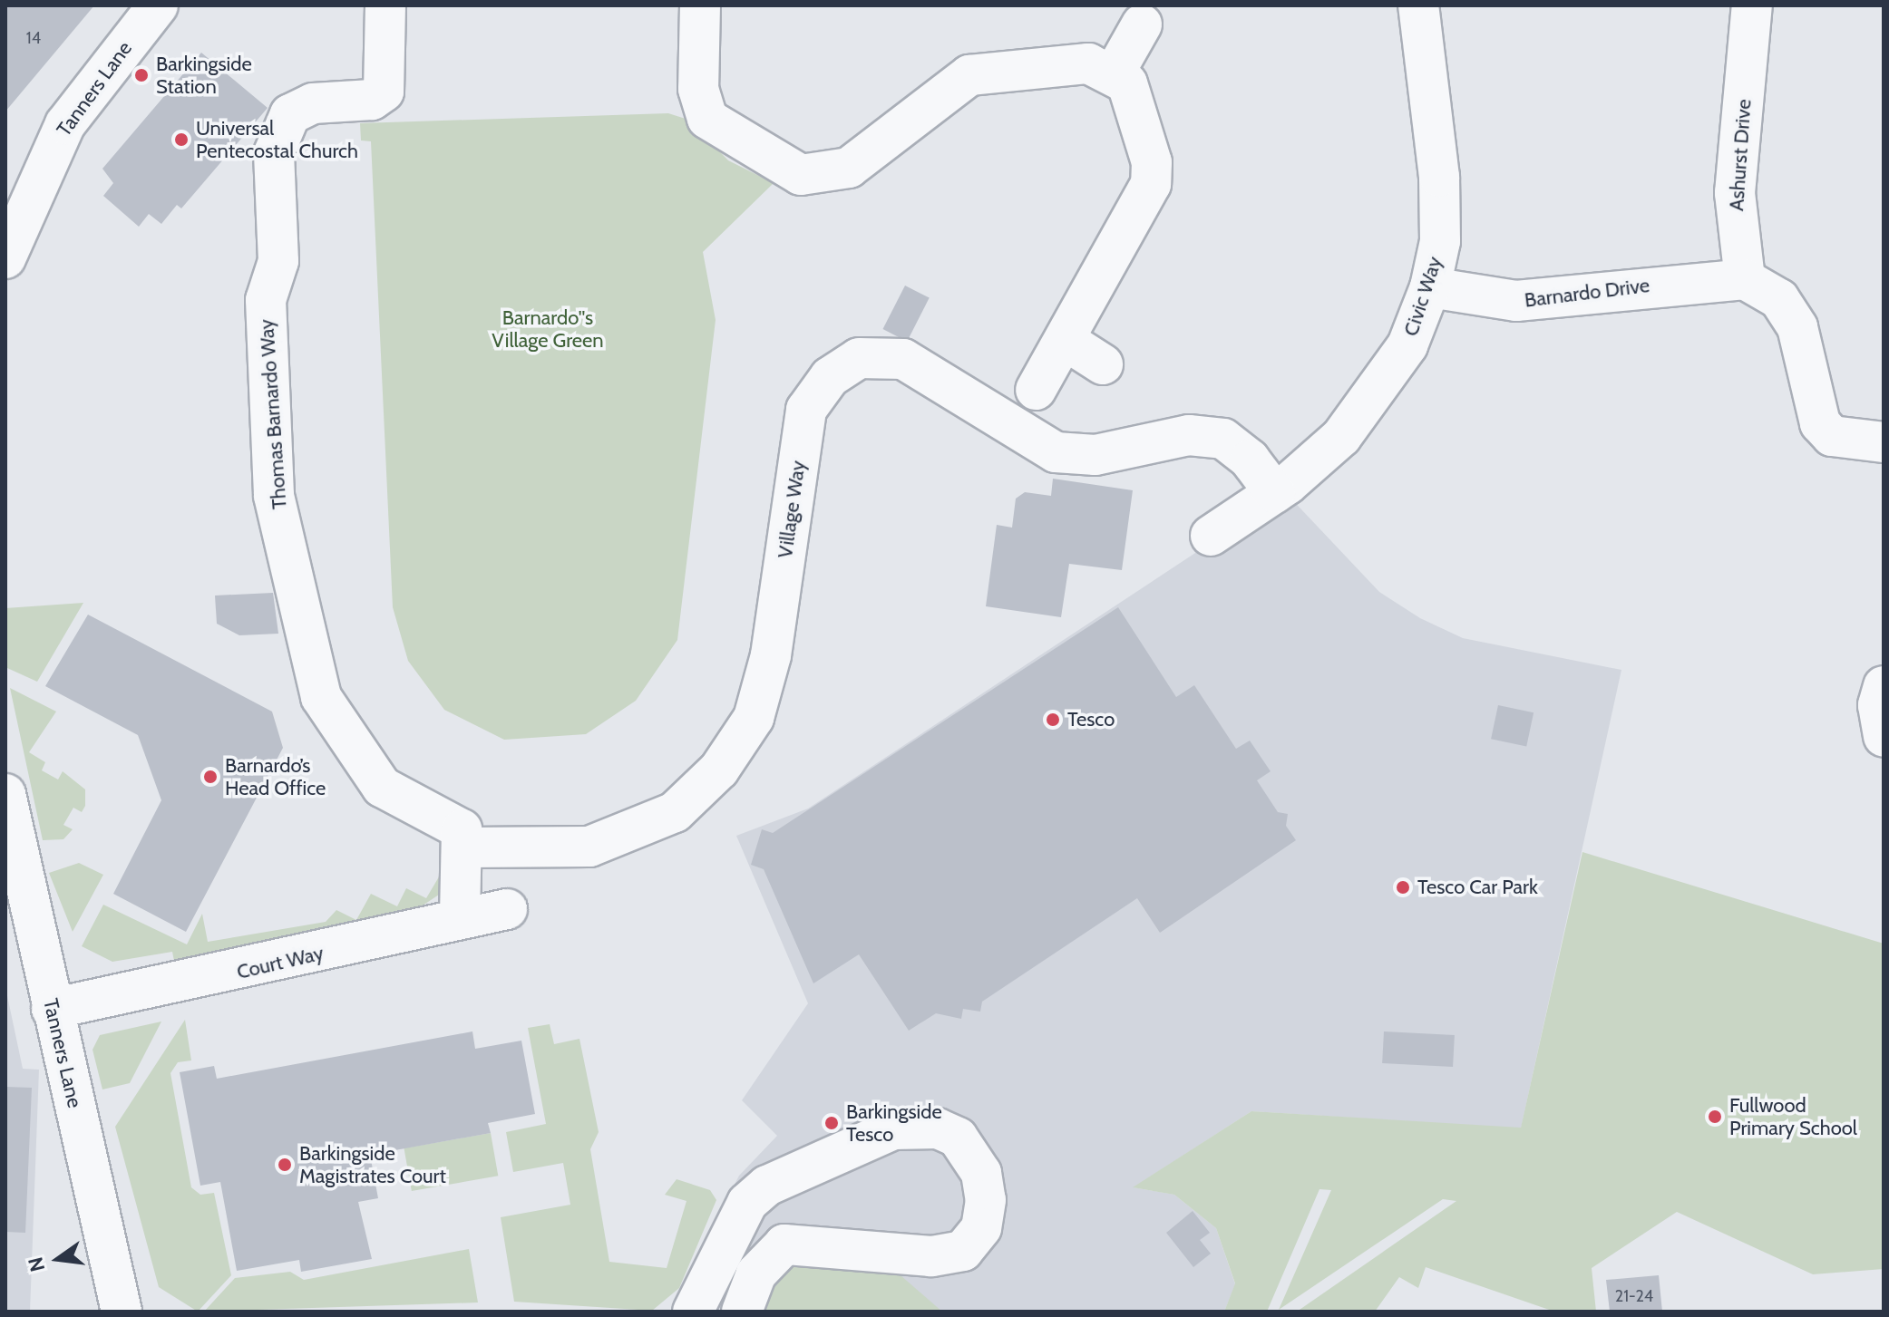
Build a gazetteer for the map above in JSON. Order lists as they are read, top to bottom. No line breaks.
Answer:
{"streets":{"street":["Tanners Lane","Ashurst Drive","Barnardo Drive","Civic Way","Thomas Barnardo Way","Village Way","Court Way"]},"crossings":[["Tanners Lane","Court Way"],["Ashurst Drive","Barnardo Drive"],["Barnardo Drive","Civic Way"],["Civic Way","Village Way"],["Thomas Barnardo Way","Village Way"]],"parks":["Barnardo''s Village Green"],"places":["Barkingside Station","Universal Pentecostal Church","Tesco","Barnardo’s Head Office","Tesco Car Park","Fullwood Primary School","Barkingside Tesco","Barkingside Magistrates Court"],"house_numbers":["14","21-24"],"north":"left"}
